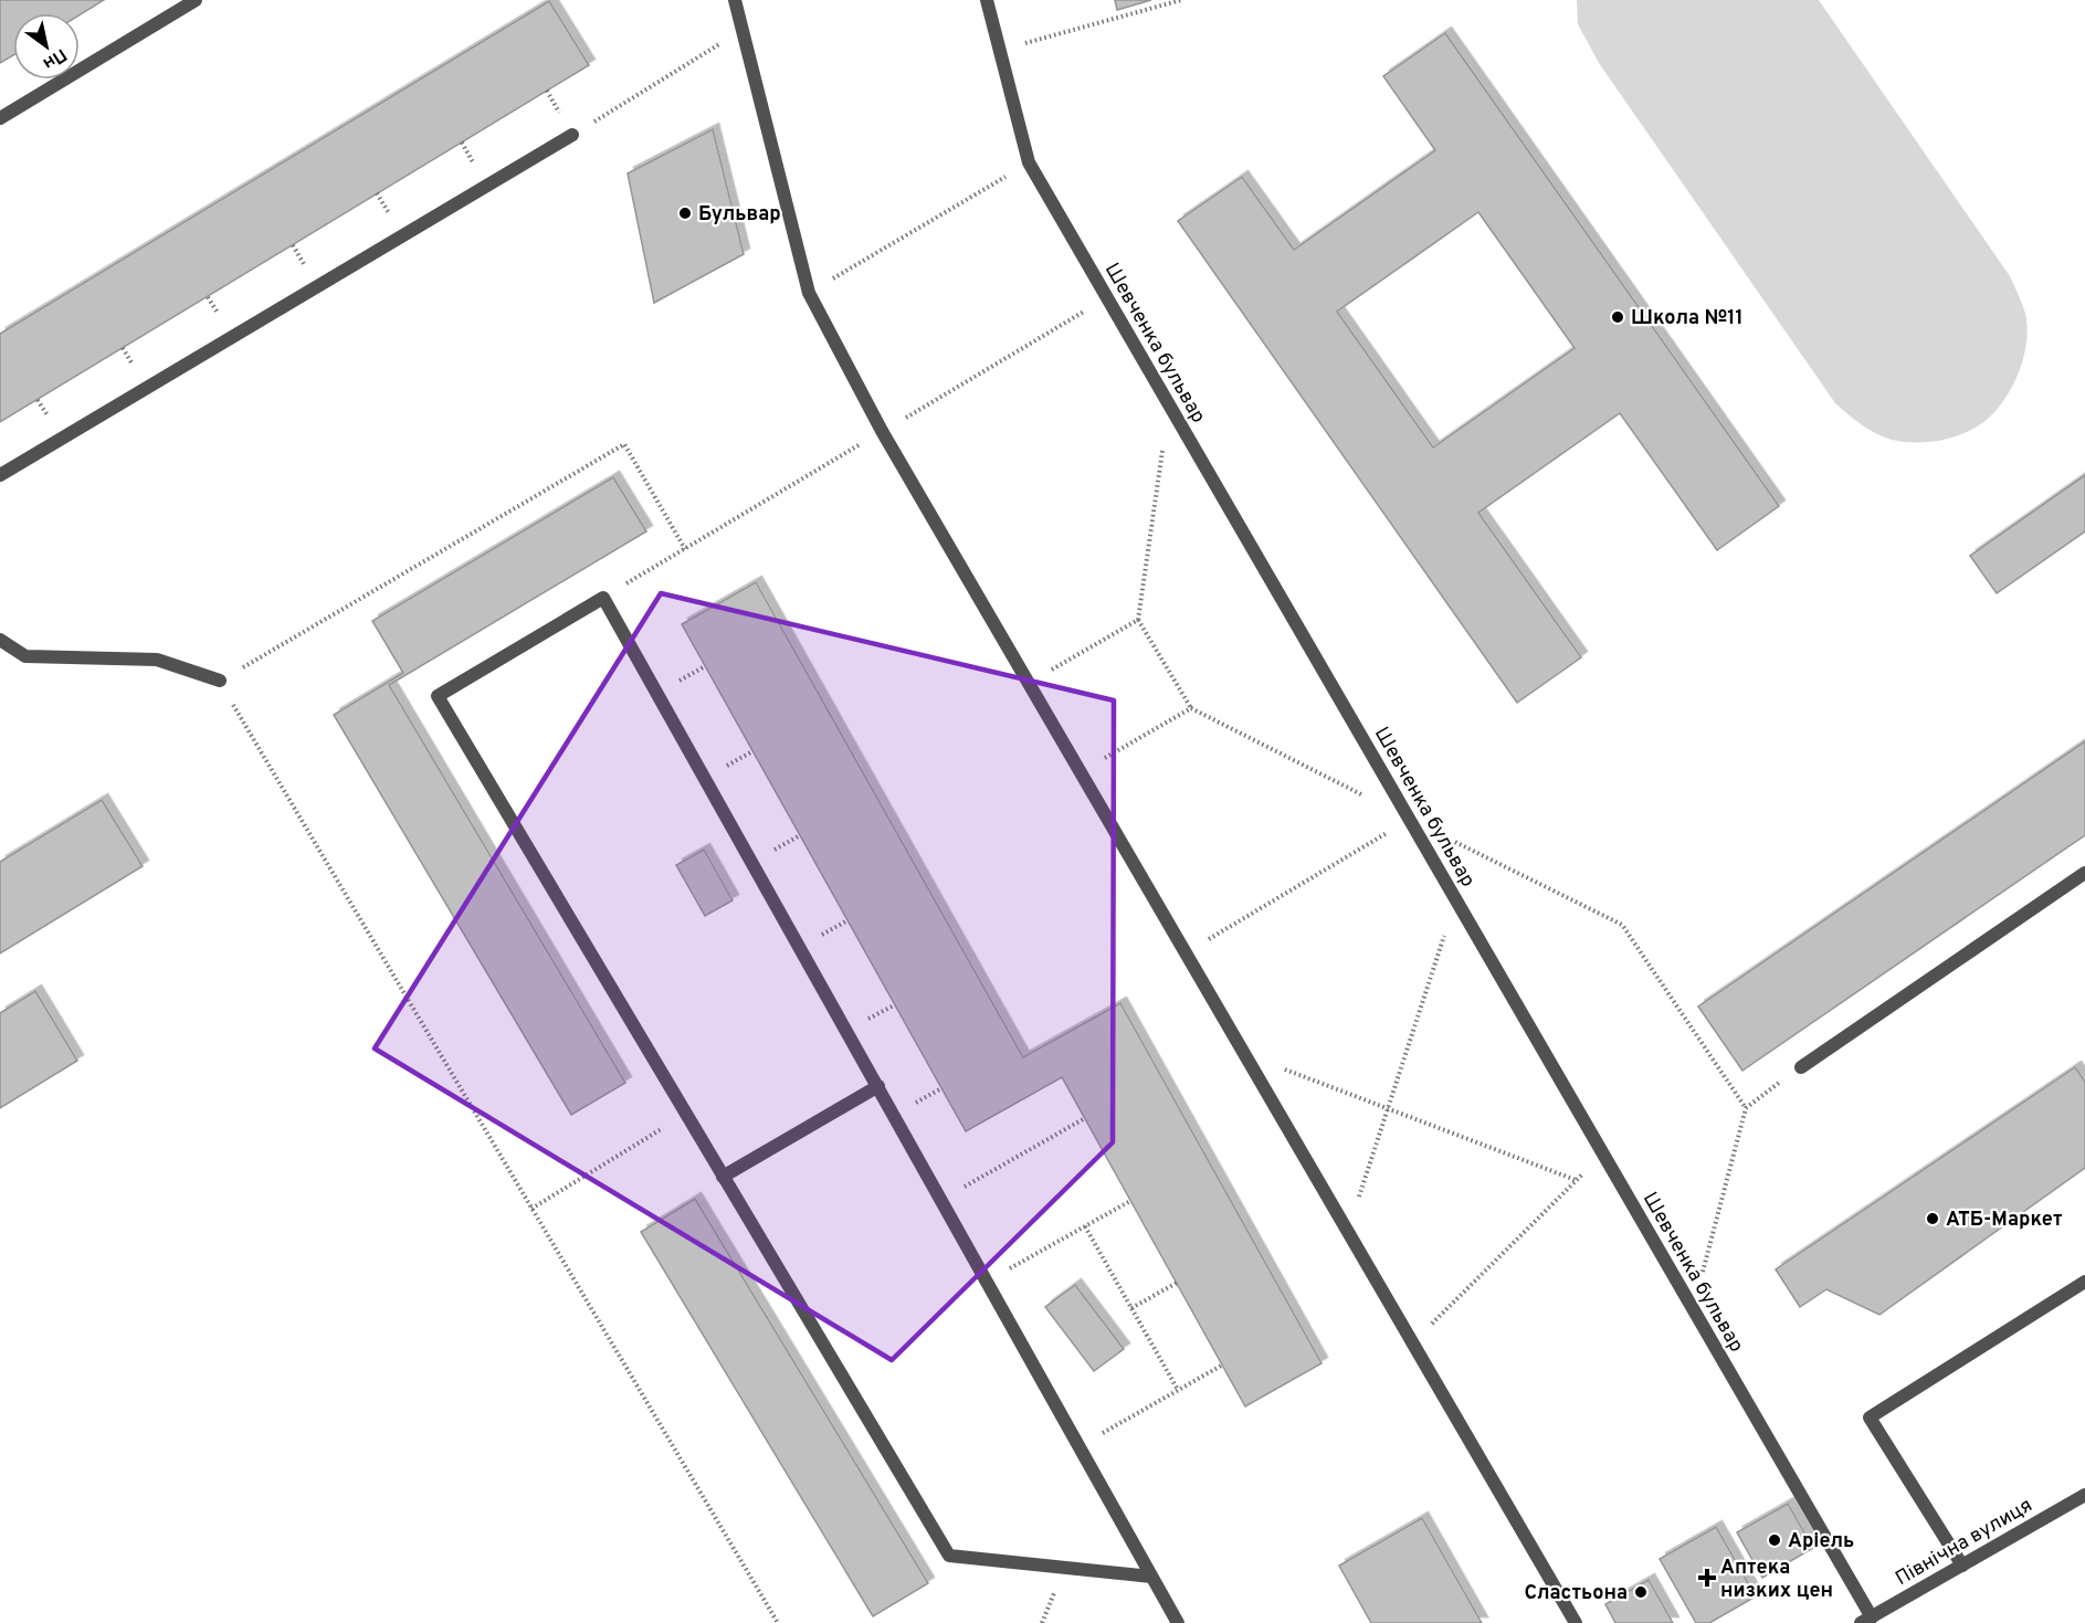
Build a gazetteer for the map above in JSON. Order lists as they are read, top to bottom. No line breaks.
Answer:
{"streets":{"street":["Шевченка бульвар","Північна вулиця"]},"crossings":[["Шевченка бульвар","Північна вулиця"]],"places":{"other":["Бульвар","Школа №11","АТБ-Маркет","Аріель","Сластьона"],"health":["Аптека низких цен"]},"north":"bottom right"}
